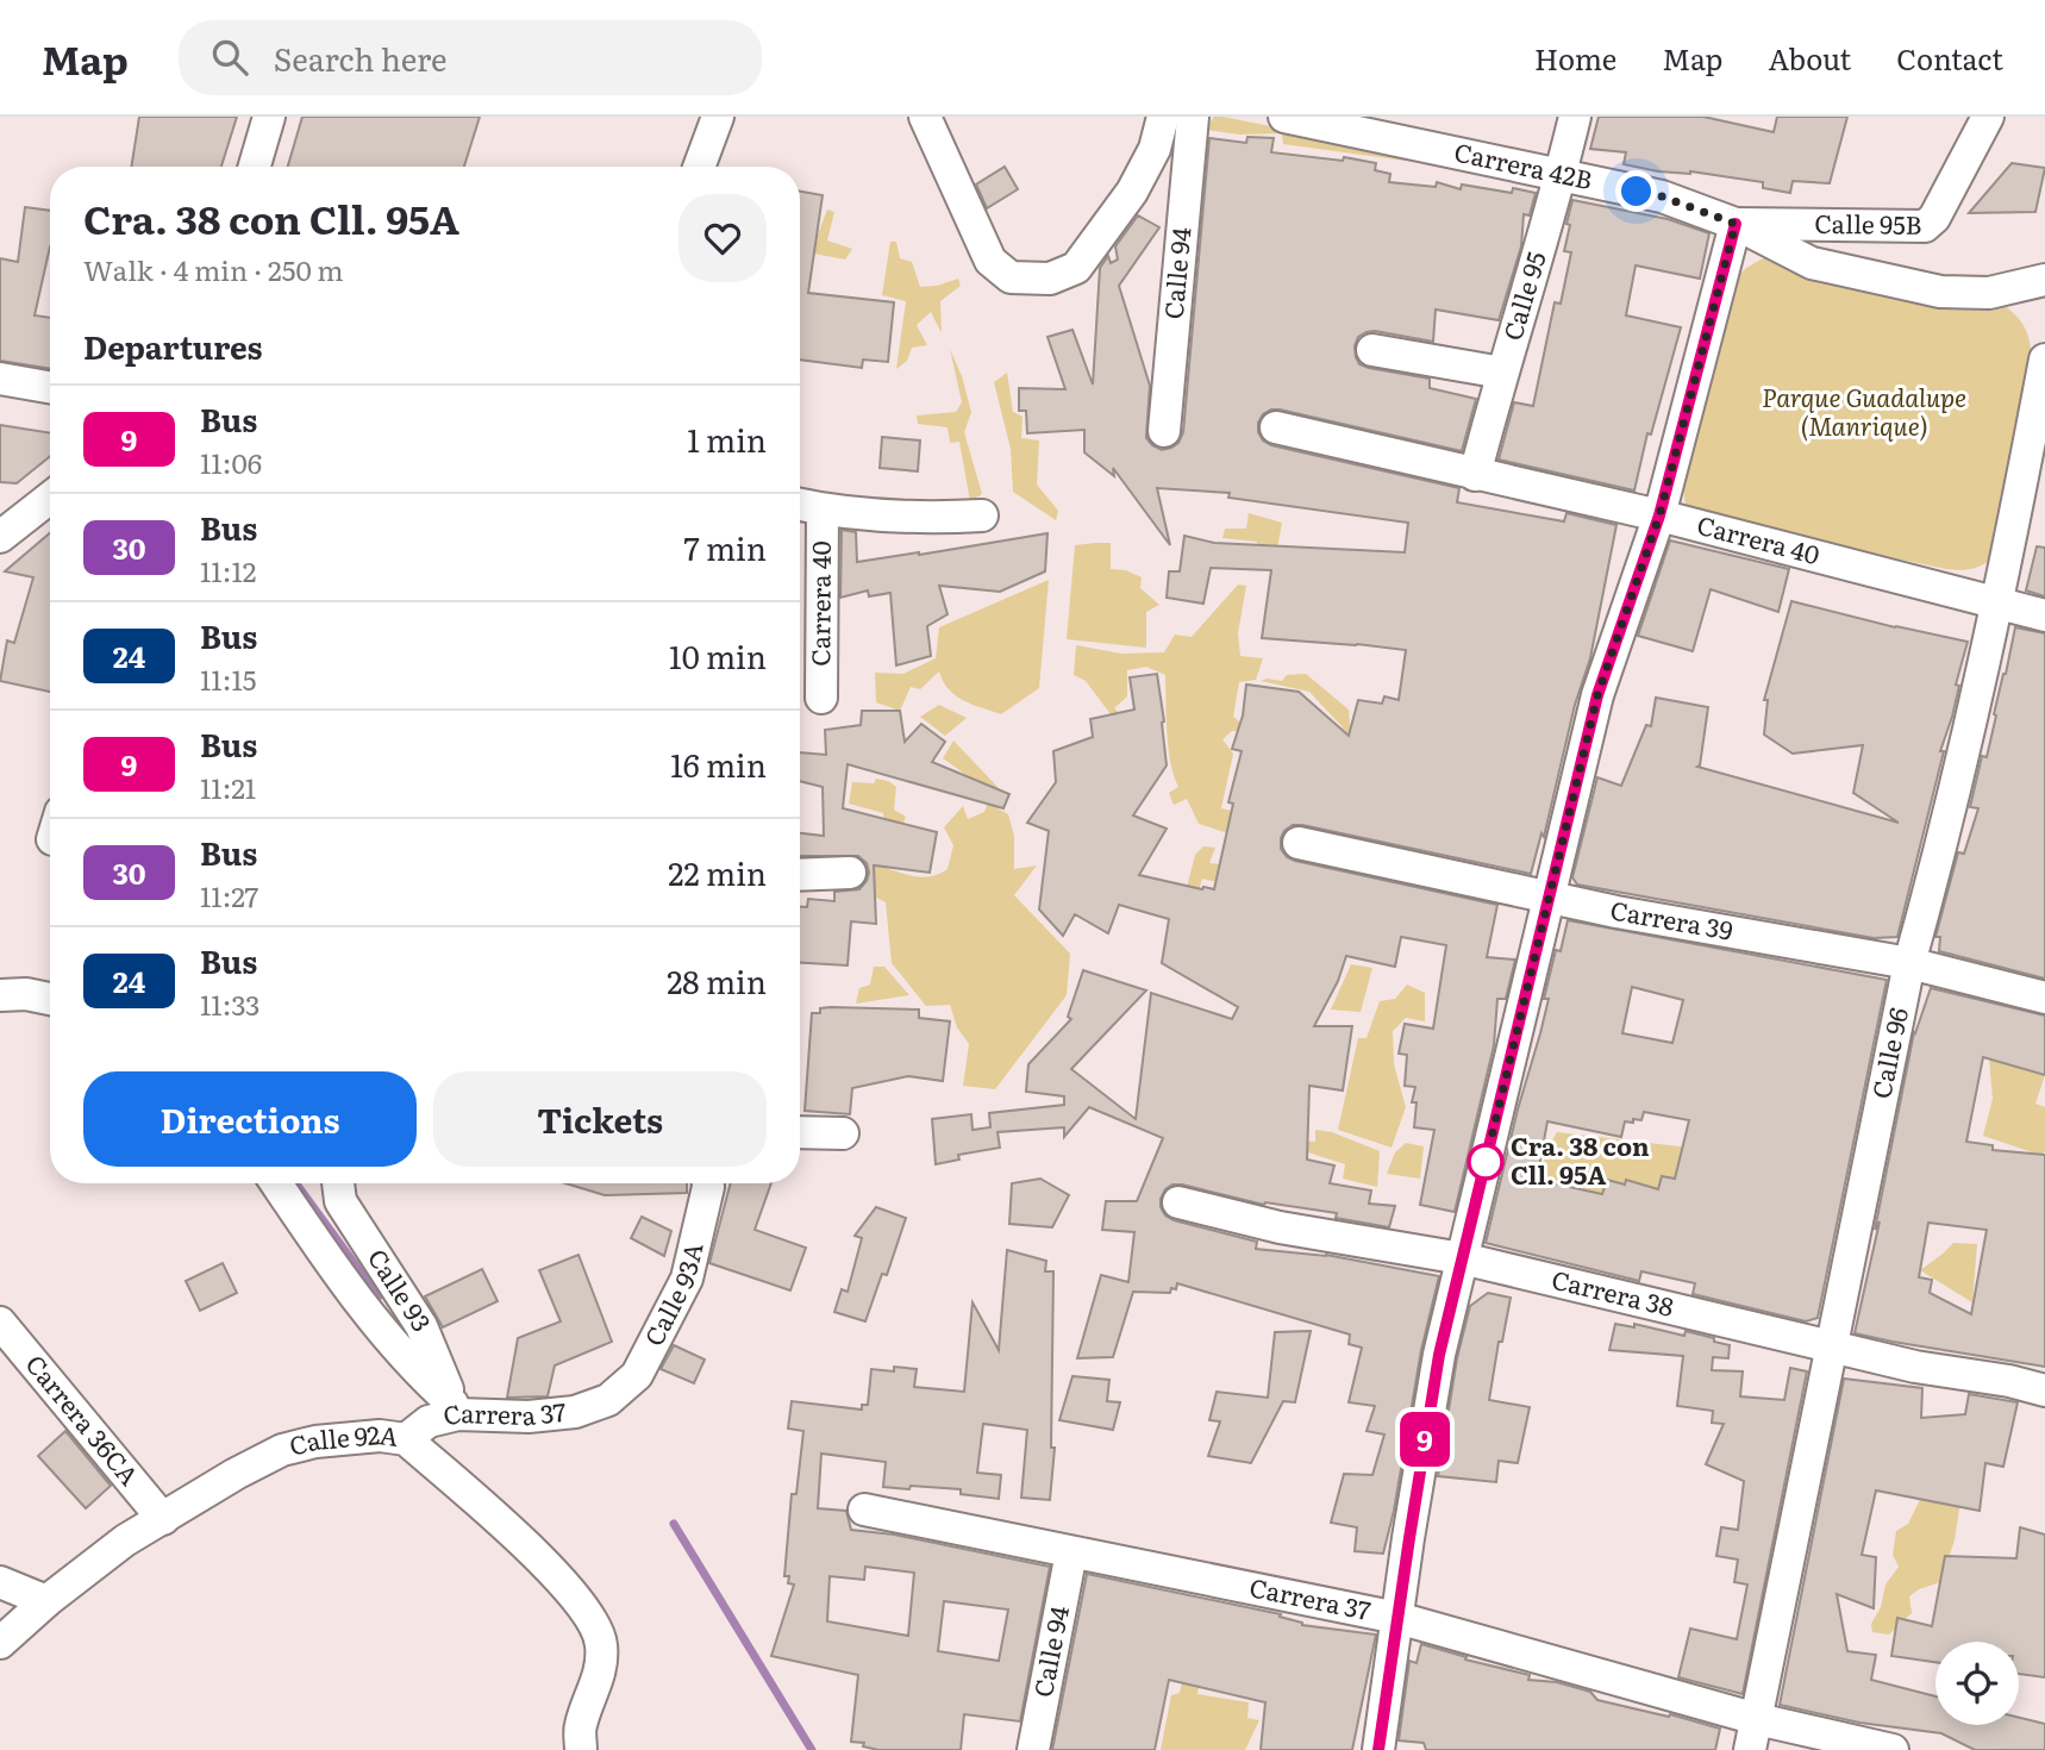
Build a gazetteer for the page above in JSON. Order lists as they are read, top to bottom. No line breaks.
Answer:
{"streets":{"street":["Carrera 42B","Calle 95B","Calle 94","Calle 95","Carrera 40","Carrera 39","Calle 96","Calle 93","Calle 93A","Carrera 38","Carrera 37","Carrera 36CA","Calle 92A"]},"crossings":[["Carrera 42B","Calle 95B"],["Carrera 42B","Calle 95"],["Calle 94","Carrera 37"],["Calle 95","Carrera 40"],["Carrera 40","Calle 96"],["Carrera 39","Calle 96"],["Calle 96","Carrera 38"],["Calle 96","Carrera 37"],["Calle 93","Carrera 37"],["Calle 93A","Carrera 37"],["Carrera 37","Calle 92A"],["Carrera 36CA","Calle 92A"]],"parks":["Parque Guadalupe (Manrique)"],"places":["Cra. 38 con Cll. 95A"],"lines":["bus line 9"],"page":{"header":"Map","search":"Search here","nav":["Home","Map","About","Contact"],"on_map":"9","heading":[["Cra. 38 con Cll. 95A","Walk · 4 min · 250 m"],"Departures"],"list":[{"mark":"9","name":"Bus","note":"11:06","value":"1 min"},{"mark":"30","name":"Bus","note":"11:12","value":"7 min"},{"mark":"24","name":"Bus","note":"11:15","value":"10 min"},{"mark":"9","name":"Bus","note":"11:21","value":"16 min"},{"mark":"30","name":"Bus","note":"11:27","value":"22 min"},{"mark":"24","name":"Bus","note":"11:33","value":"28 min"}],"buttons":["Directions","Tickets"]}}
